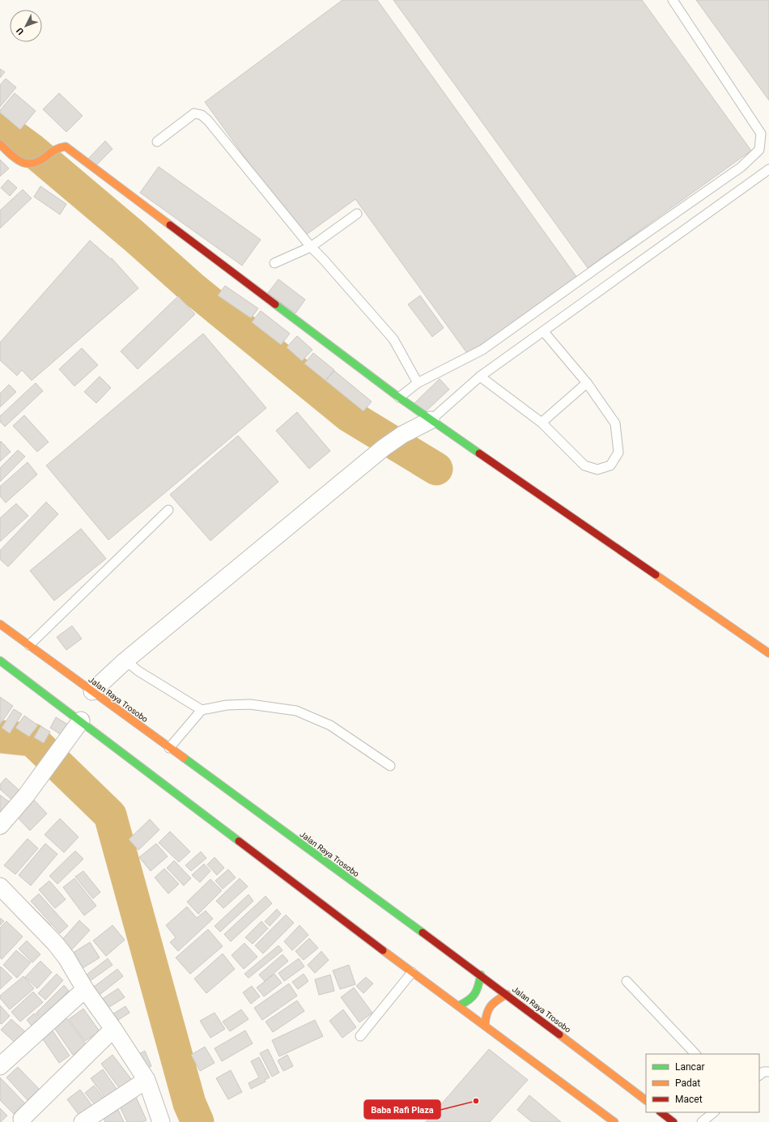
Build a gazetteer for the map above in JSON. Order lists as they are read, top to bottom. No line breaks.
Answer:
{"streets":{"main road":["Jalan Raya Trosobo"]},"places":["Baba Rafi Plaza"],"legend":["Lancar","Padat","Macet"],"north":"bottom left"}
